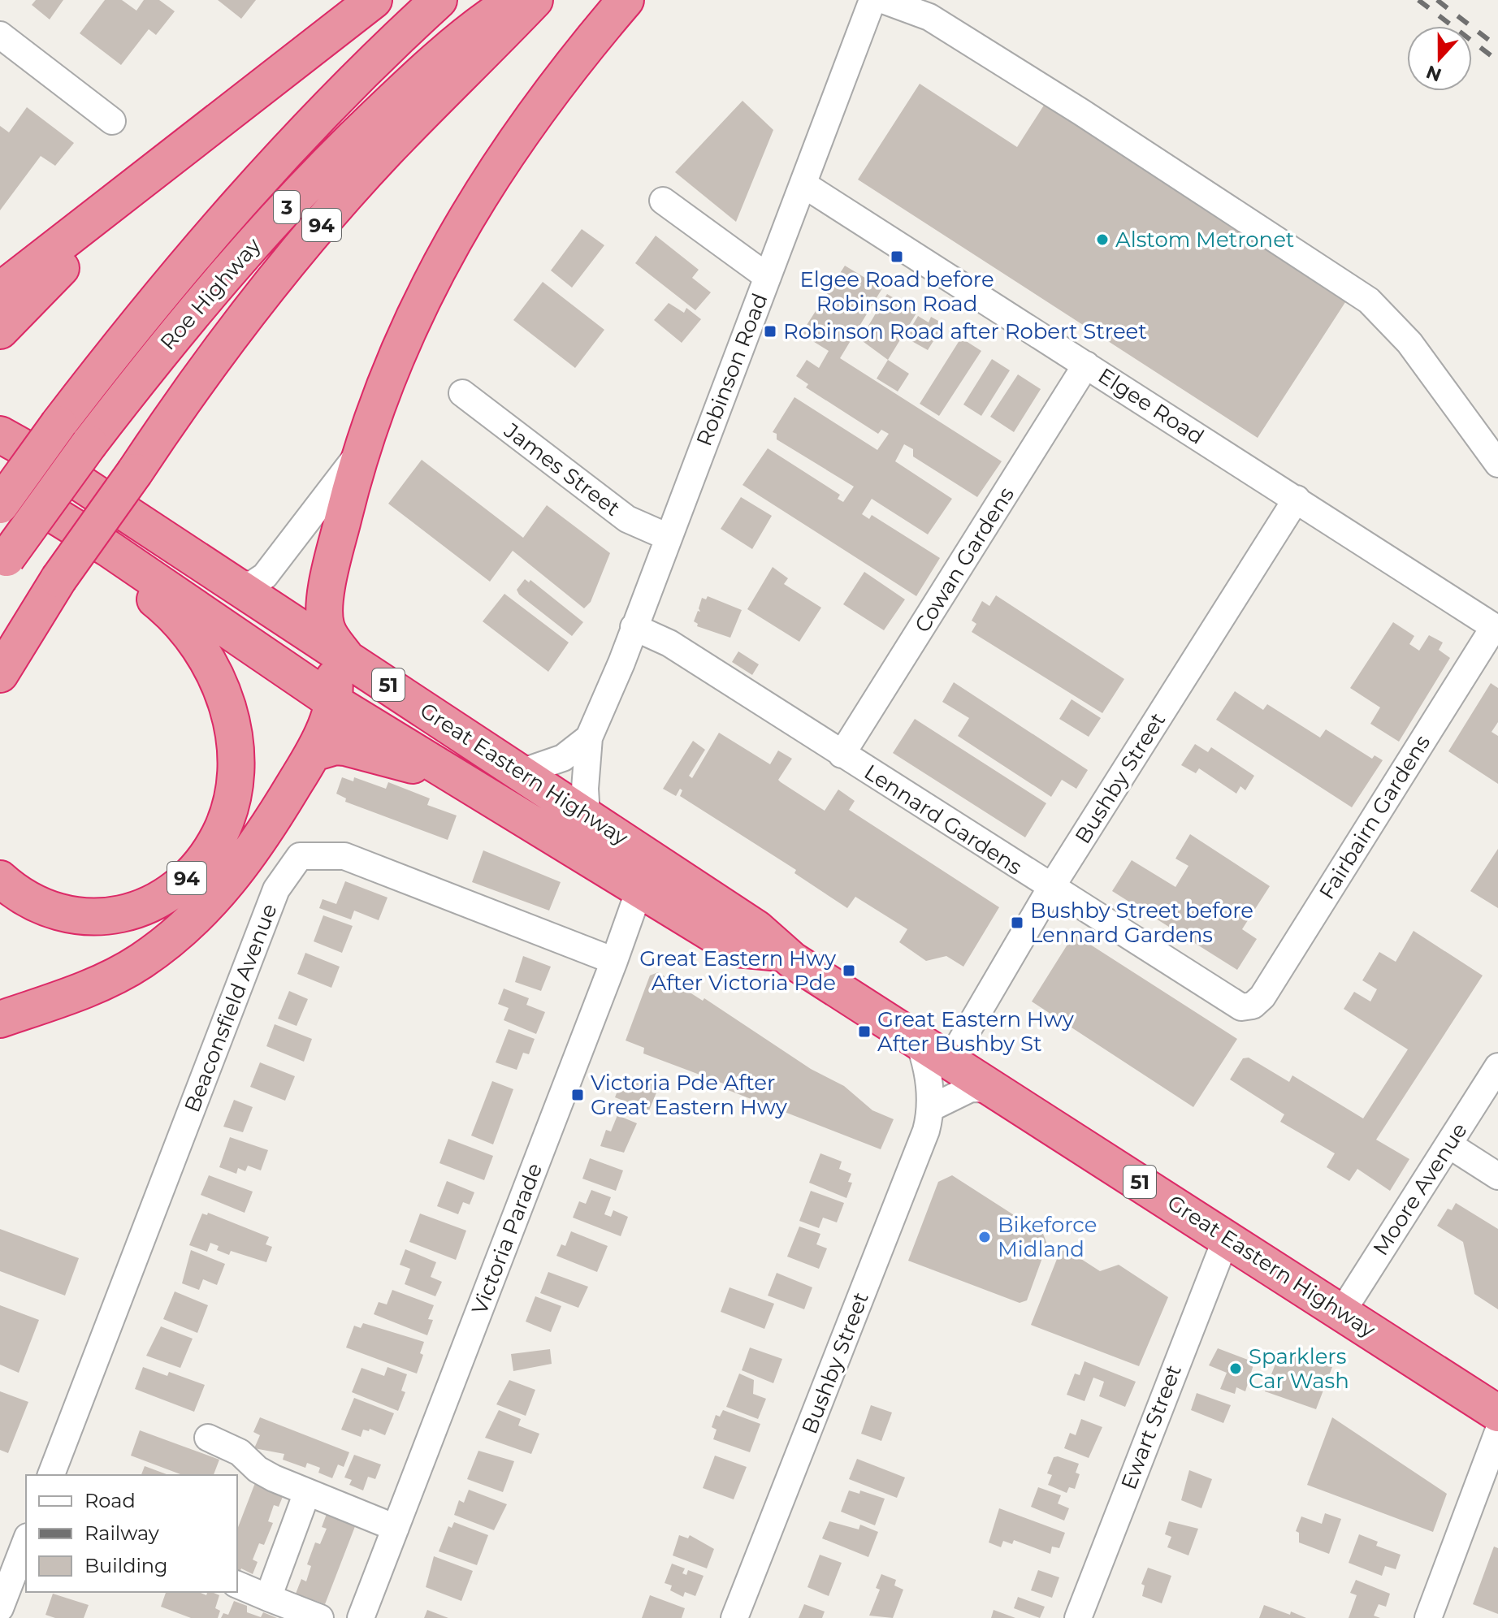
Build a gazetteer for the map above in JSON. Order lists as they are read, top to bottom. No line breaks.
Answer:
{"streets":{"highway":["3","94","Roe Highway","51","Great Eastern Highway"],"street":["Robinson Road","Elgee Road","James Street","Cowan Gardens","Bushby Street","Fairbairn Gardens","Lennard Gardens","Beaconsfield Avenue","Moore Avenue","Victoria Parade","Ewart Street"]},"crossings":[["94","Great Eastern Highway"],["Robinson Road","Elgee Road"],["Robinson Road","James Street"],["Robinson Road","Great Eastern Highway"],["Robinson Road","Lennard Gardens"],["Elgee Road","Cowan Gardens"],["Elgee Road","Bushby Street"],["Elgee Road","Fairbairn Gardens"],["Cowan Gardens","Lennard Gardens"],["Great Eastern Highway","Bushby Street"],["Great Eastern Highway","Moore Avenue"],["Great Eastern Highway","Victoria Parade"],["Great Eastern Highway","Ewart Street"],["Bushby Street","Lennard Gardens"],["Fairbairn Gardens","Lennard Gardens"],["Beaconsfield Avenue","Victoria Parade"]],"places":{"other":["Alstom Metronet","Bikeforce Midland","Sparklers Car Wash"],"transit":["Elgee Road before Robinson Road","Robinson Road after Robert Street","Bushby Street before Lennard Gardens","Great Eastern Hwy After Victoria Pde","Great Eastern Hwy After Bushby St","Victoria Pde After Great Eastern Hwy"]},"legend":["Road","Railway","Building"],"north":"bottom"}
